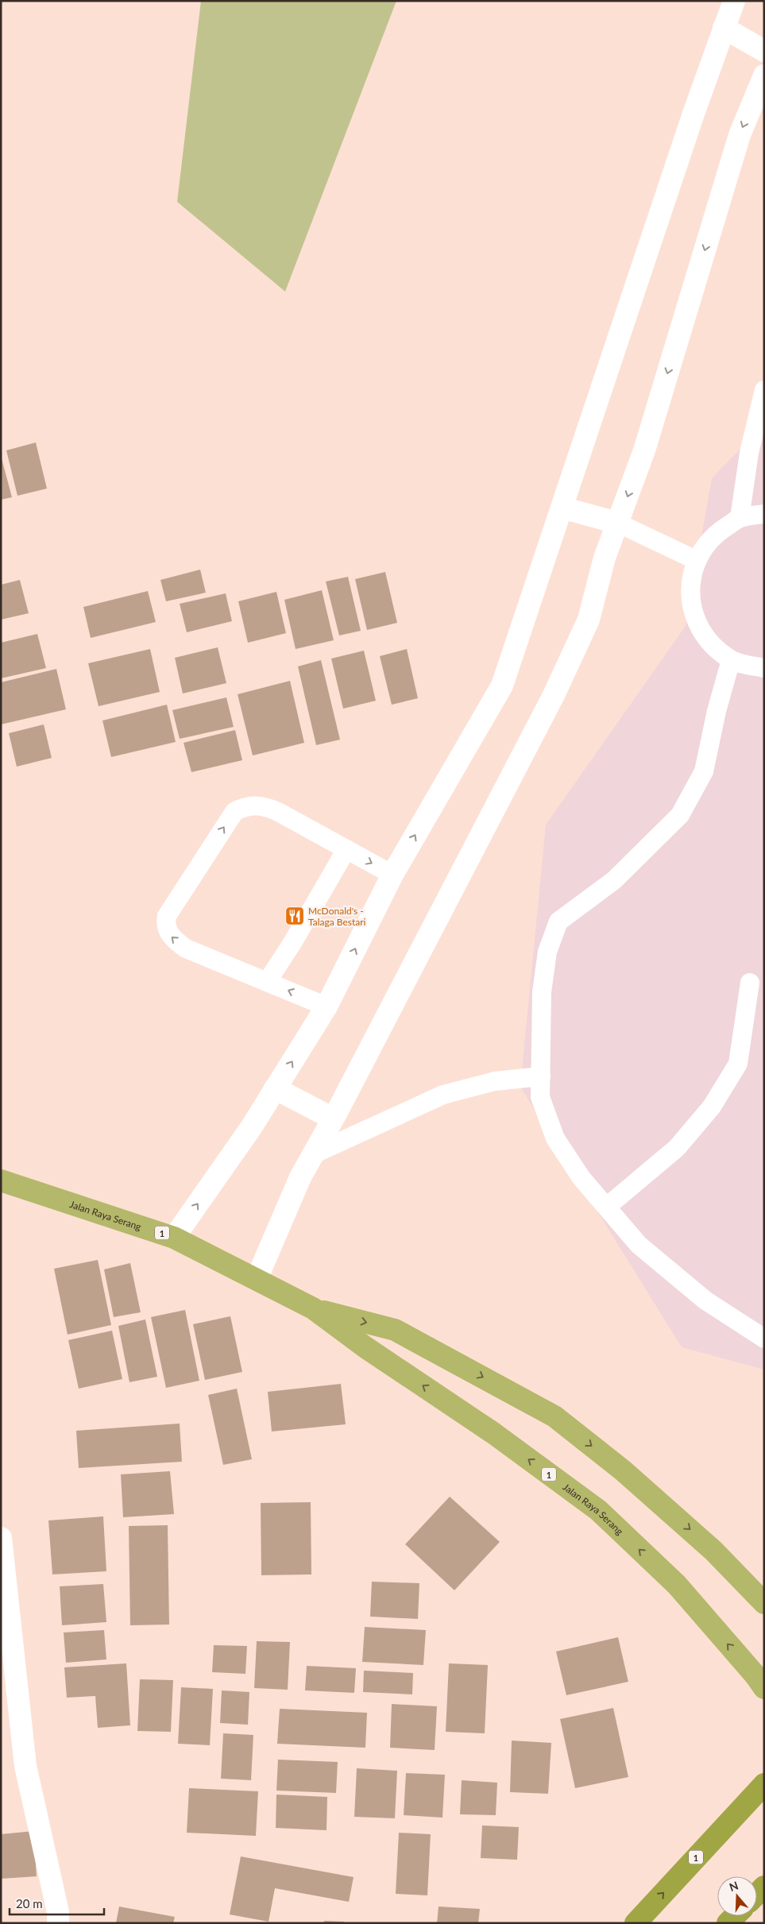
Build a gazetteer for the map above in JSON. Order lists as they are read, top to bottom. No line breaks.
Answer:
{"streets":{"highway":["Jalan Raya Serang","1"]},"places":{"restaurant":["McDonald's - Talaga Bestari"]},"scale_bar":"20 m","north":"top"}
